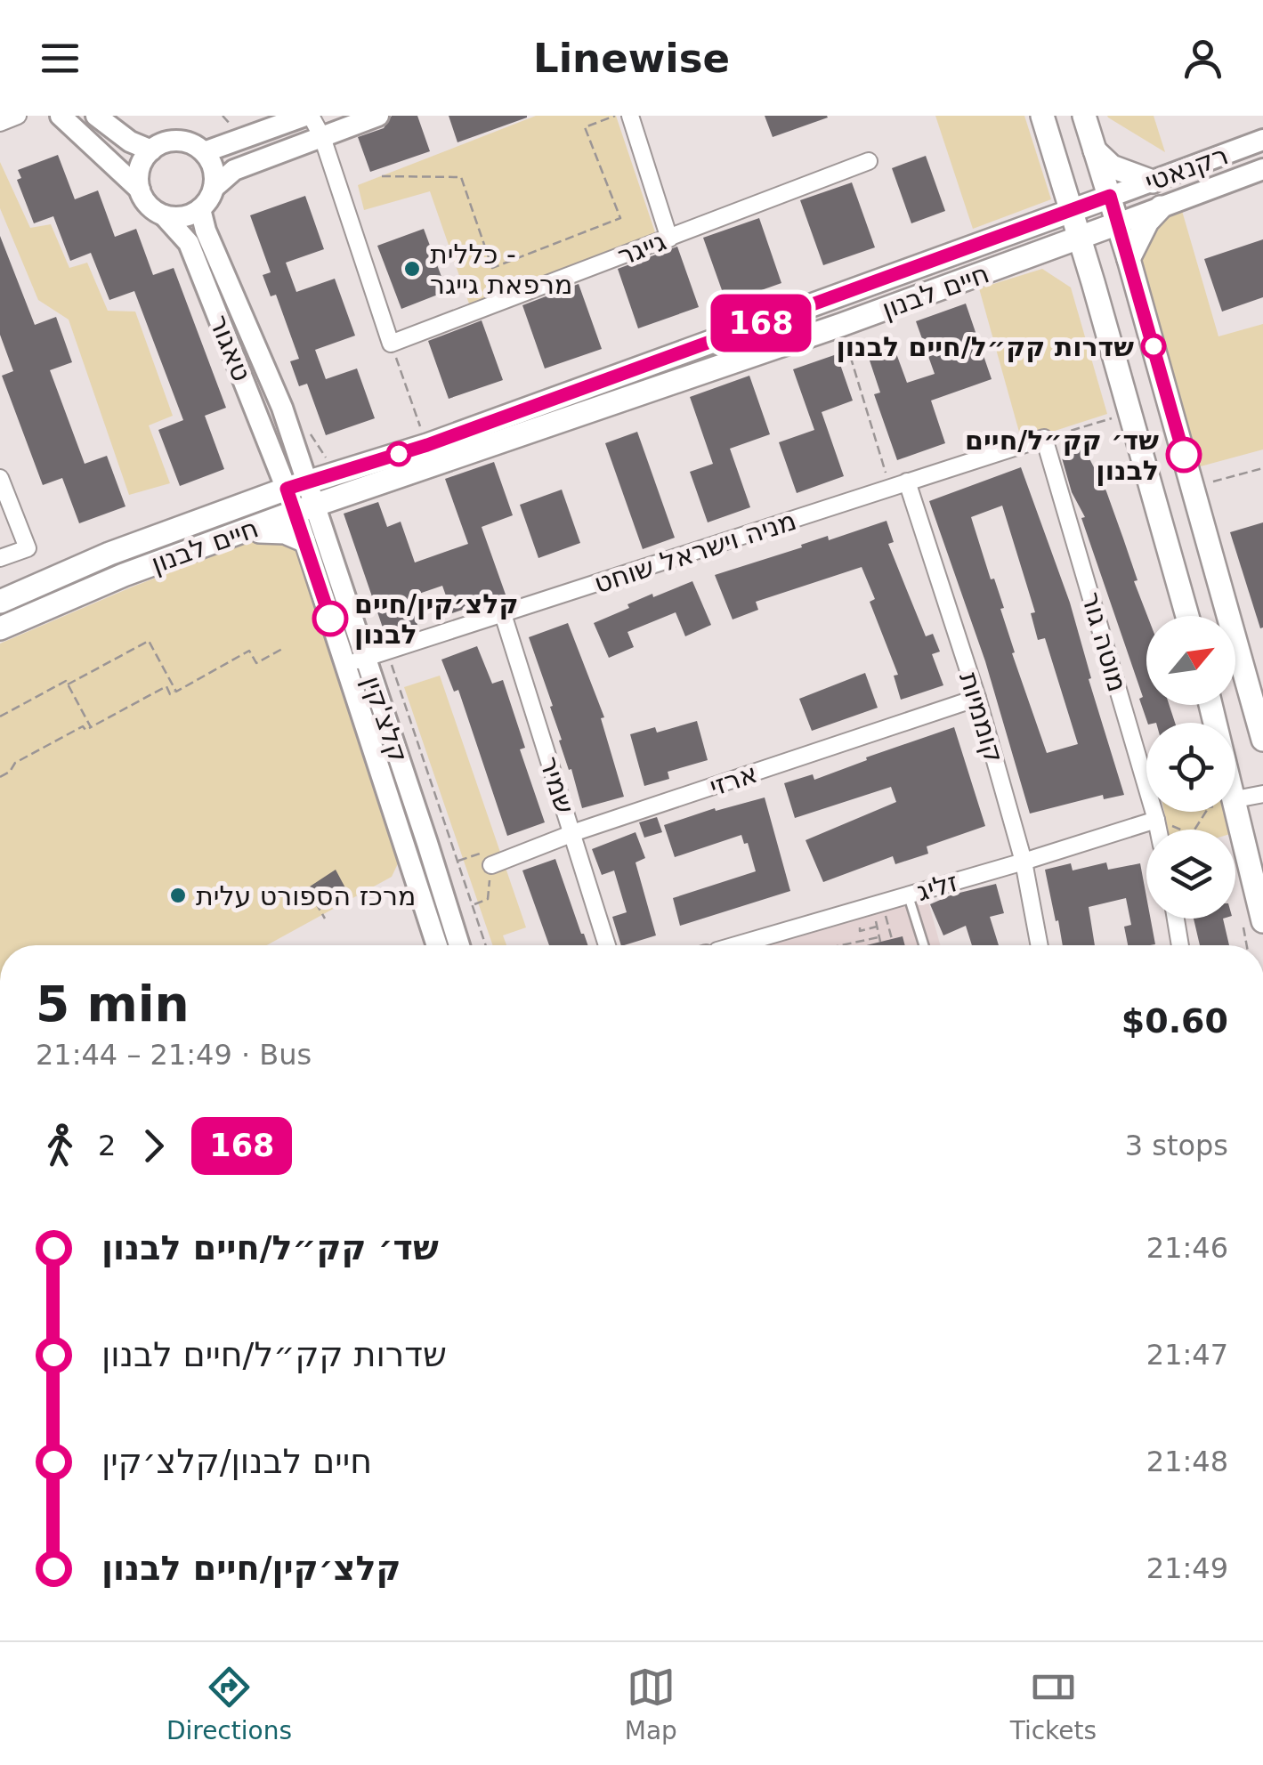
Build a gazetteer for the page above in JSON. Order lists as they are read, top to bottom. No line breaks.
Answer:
{"streets":{"main road":["חיים לבנון"],"street":["רקנאטי","גייגר","טאגור","מניה וישראל שוחט","מוטה גור","קוממיות","קלצ'קין","ארזי","שמיר","זליג"]},"crossings":[["רקנאטי","חיים לבנון"],["חיים לבנון","טאגור"],["חיים לבנון","קלצ'קין"],["טאגור","קלצ'קין"],["מניה וישראל שוחט","מוטה גור"],["מניה וישראל שוחט","קוממיות"],["מניה וישראל שוחט","קלצ'קין"],["מניה וישראל שוחט","שמיר"],["מוטה גור","זליג"],["קוממיות","ארזי"],["קוממיות","זליג"],["ארזי","שמיר"]],"places":["כללית - מרפאת גייגר","שדרות קק״ל/חיים לבנון","שד׳ קק״ל/חיים לבנון","קלצ׳קין/חיים לבנון","מרכז הספורט עלית"],"lines":["bus line 168"],"north":"top right","page":{"header":"Linewise","on_map":"168","heading":["5 min","21:44 – 21:49 · Bus","$0.60"],"legs":["2","168","3 stops"],"list":[{"name":"שד׳ קק״ל/חיים לבנון","value":"21:46"},{"name":"שדרות קק״ל/חיים לבנון","value":"21:47"},{"name":"חיים לבנון/קלצ׳קין","value":"21:48"},{"name":"קלצ׳קין/חיים לבנון","value":"21:49"}],"tabs":["Directions","Map","Tickets"]}}
